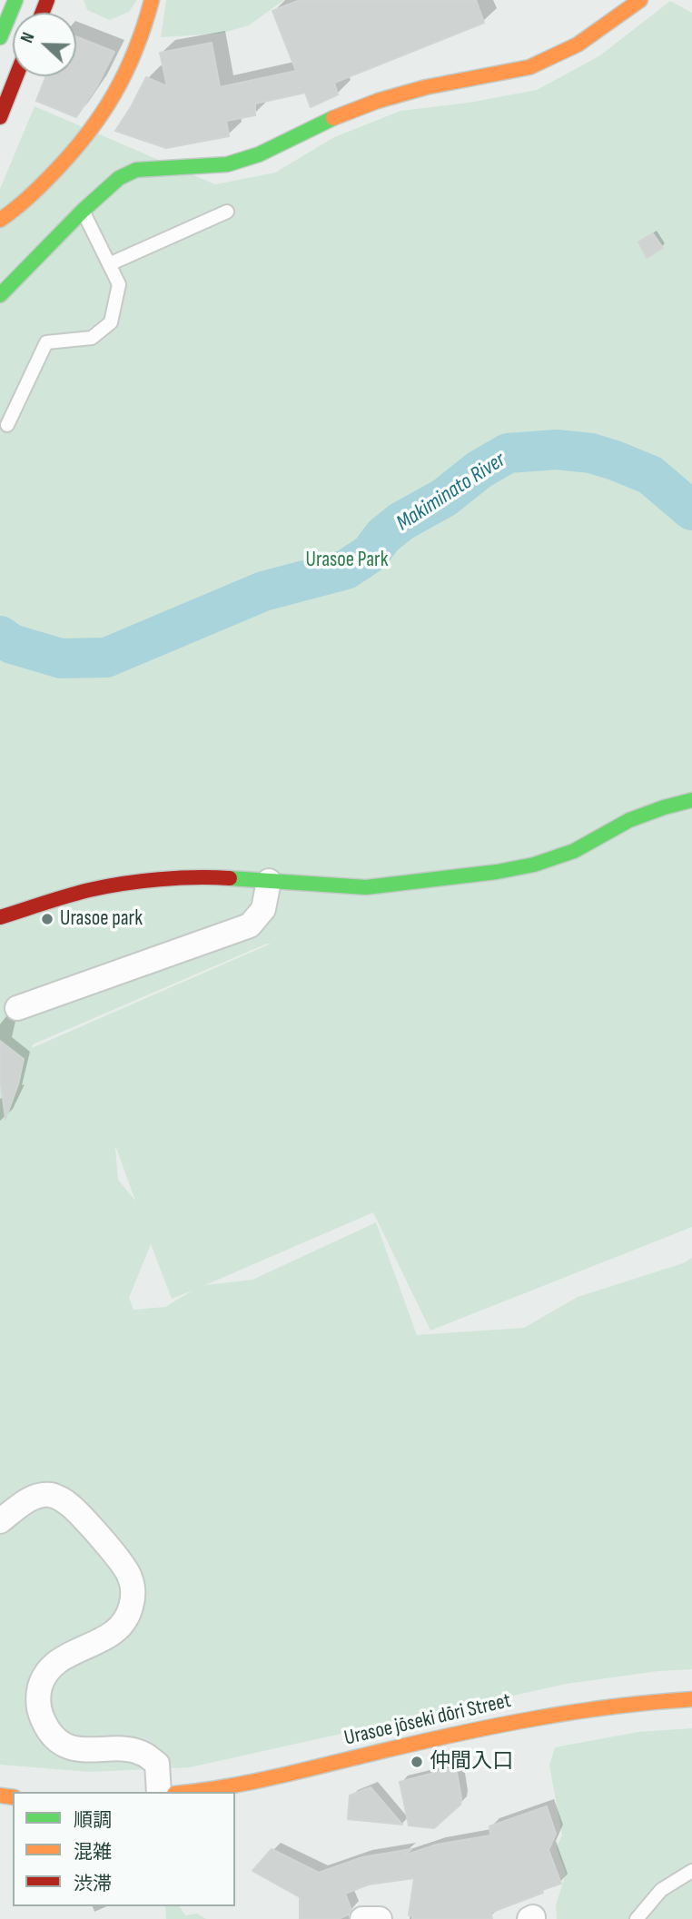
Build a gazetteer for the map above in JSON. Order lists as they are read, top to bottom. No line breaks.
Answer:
{"streets":{"main road":["Urasoe jōseki dōri Street"]},"water":["Makiminato River"],"parks":["Urasoe Park"],"places":["Urasoe park","仲間入口"],"legend":["順調","混雑","渋滞"],"north":"left"}
